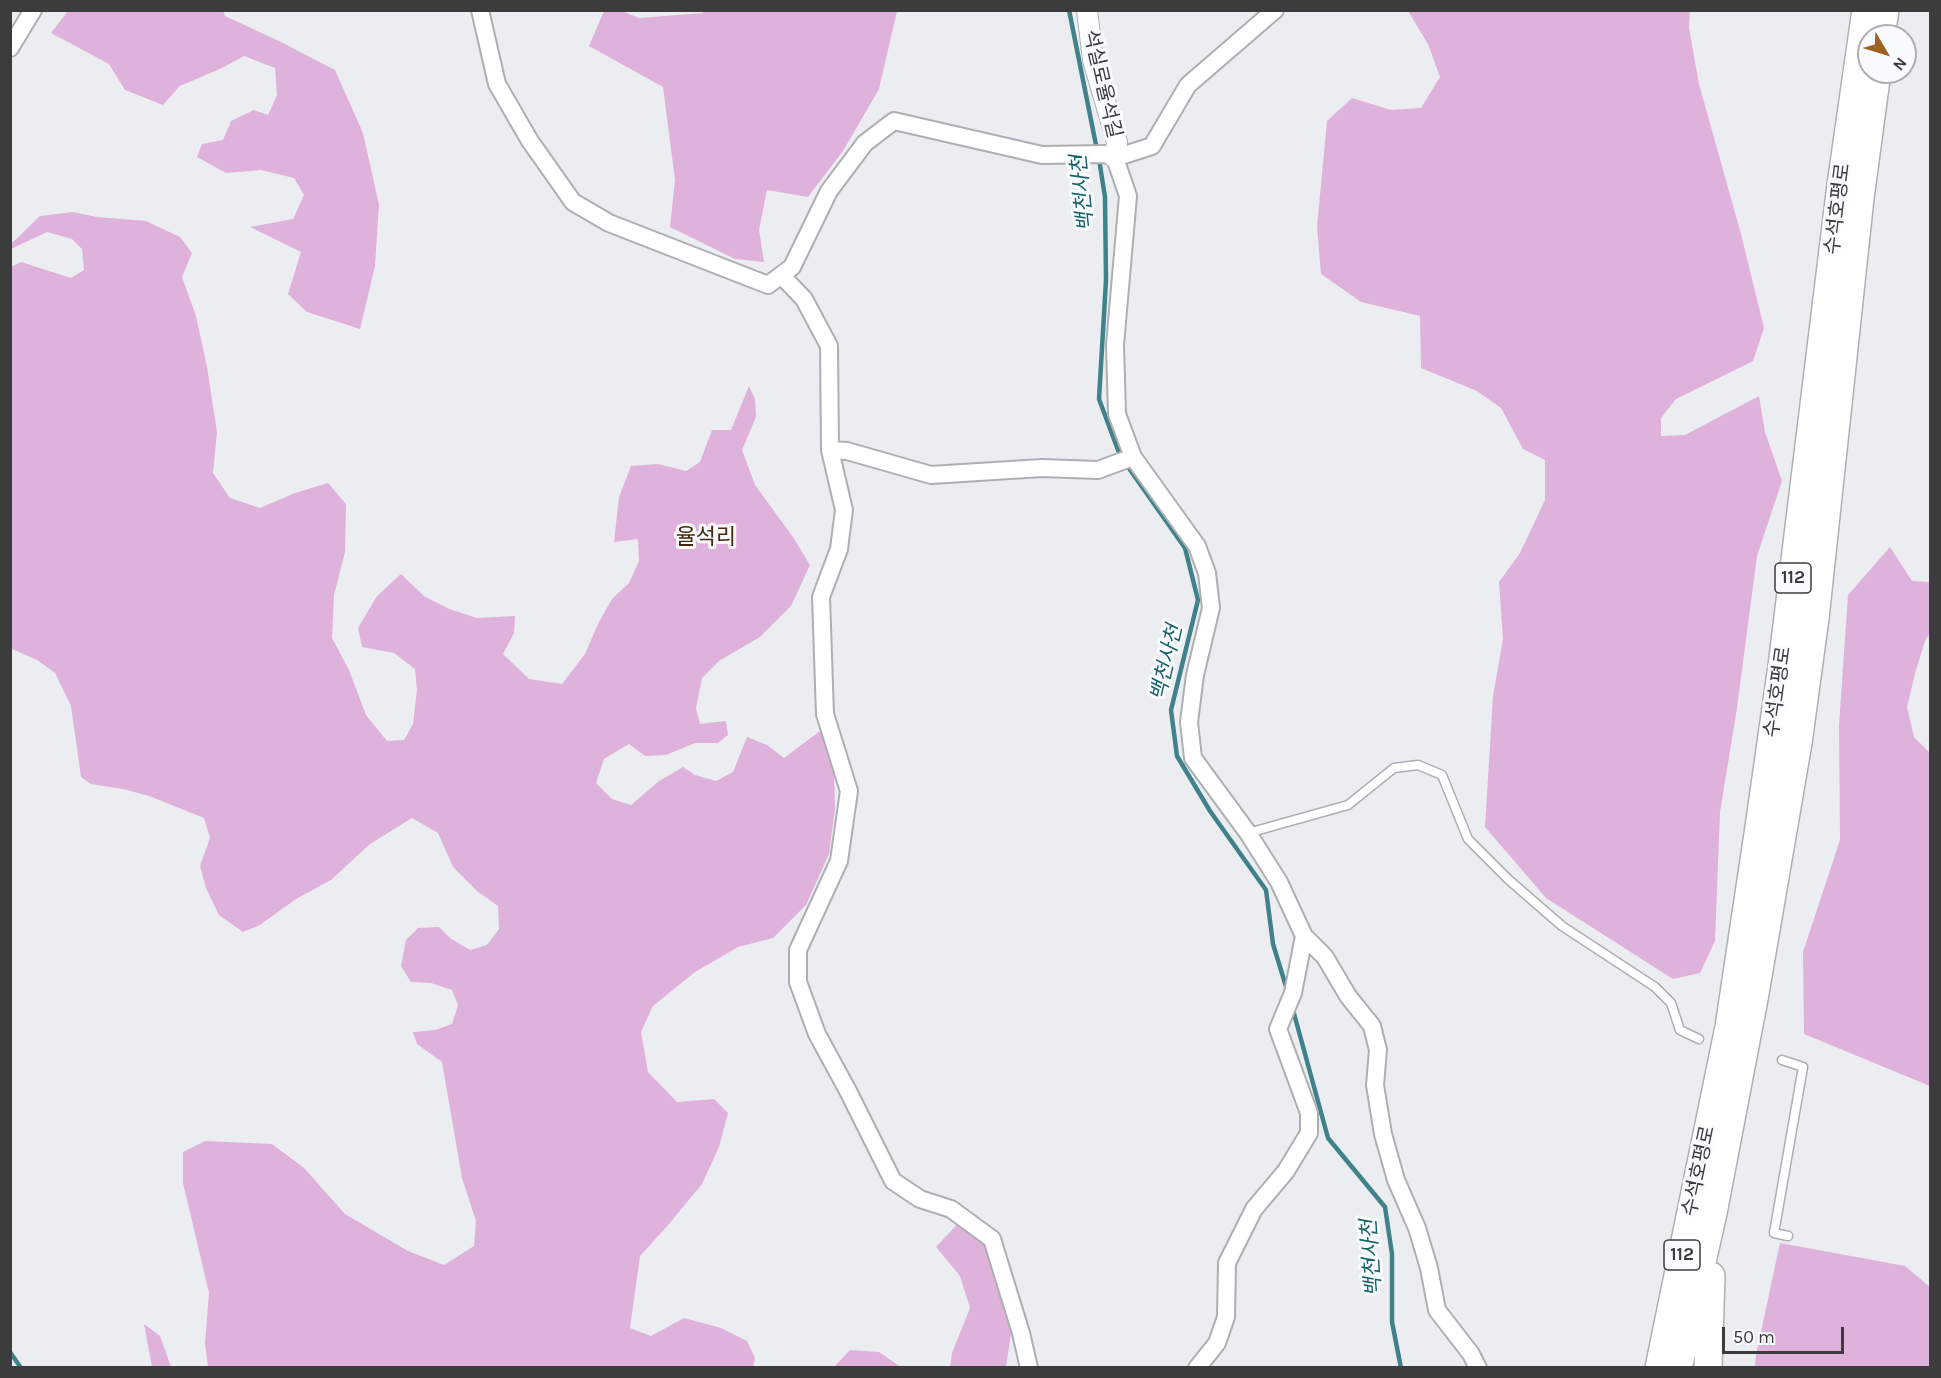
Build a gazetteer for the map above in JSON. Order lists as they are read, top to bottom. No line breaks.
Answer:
{"streets":{"highway":["수석호평로","112"],"street":["석실로율석길"]},"districts":["율석리"],"water":["백천사천"],"scale_bar":"50 m","north":"bottom right"}
